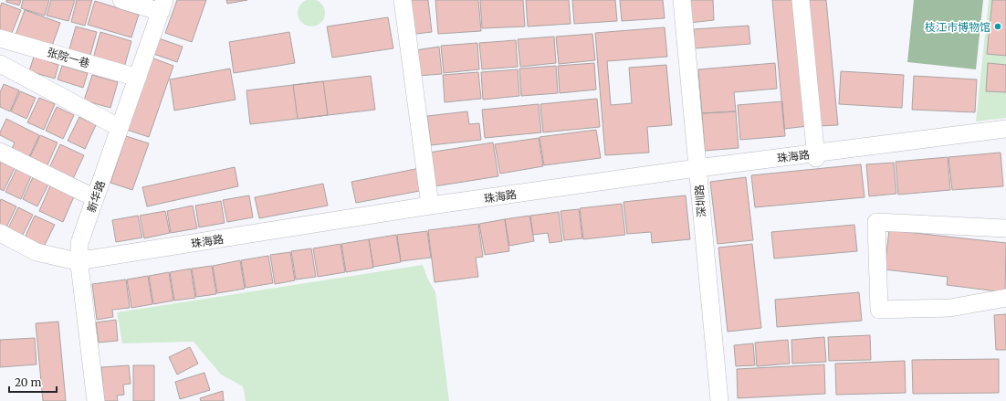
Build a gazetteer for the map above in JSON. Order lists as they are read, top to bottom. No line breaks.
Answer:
{"streets":{"street":["张院一巷","珠海路","新华路","深圳路"]},"crossings":[["张院一巷","新华路"],["珠海路","新华路"],["珠海路","深圳路"]],"places":["枝江市博物馆"],"scale_bar":"20 m"}
